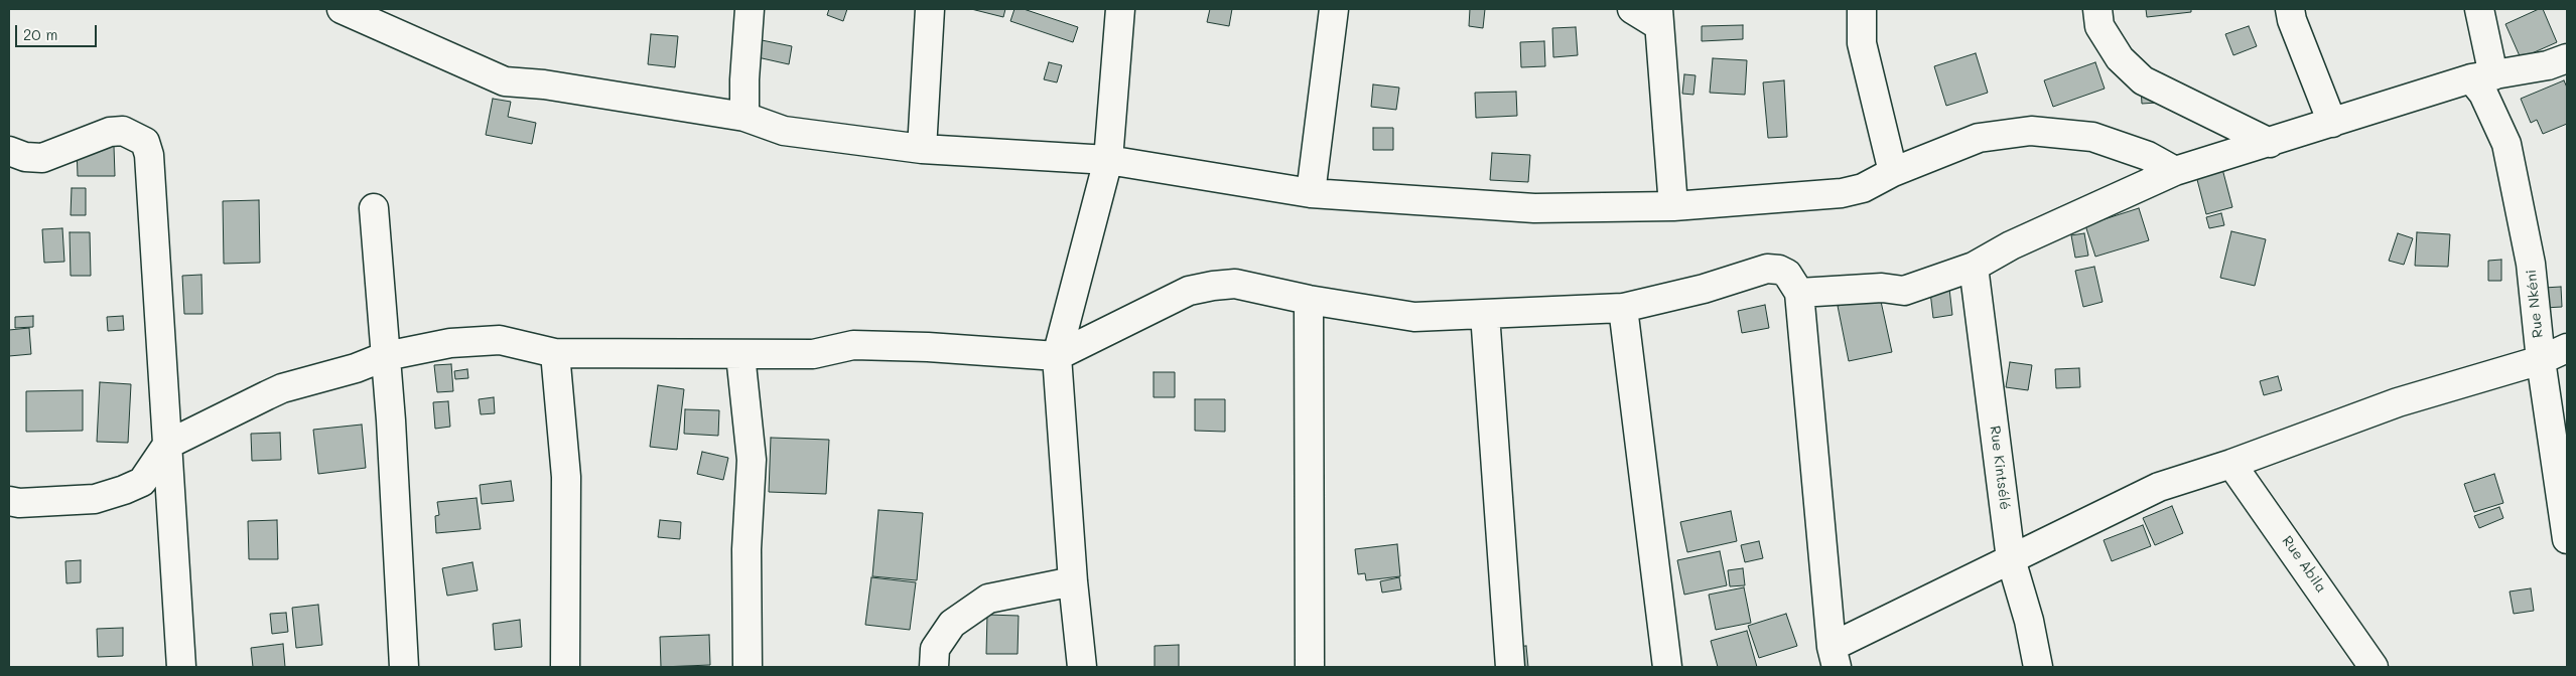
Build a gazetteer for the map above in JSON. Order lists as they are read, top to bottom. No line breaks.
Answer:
{"streets":{"street":["Rue Nkéni","Rue Kintsélé","Rue Abila"]},"scale_bar":"20 m"}
